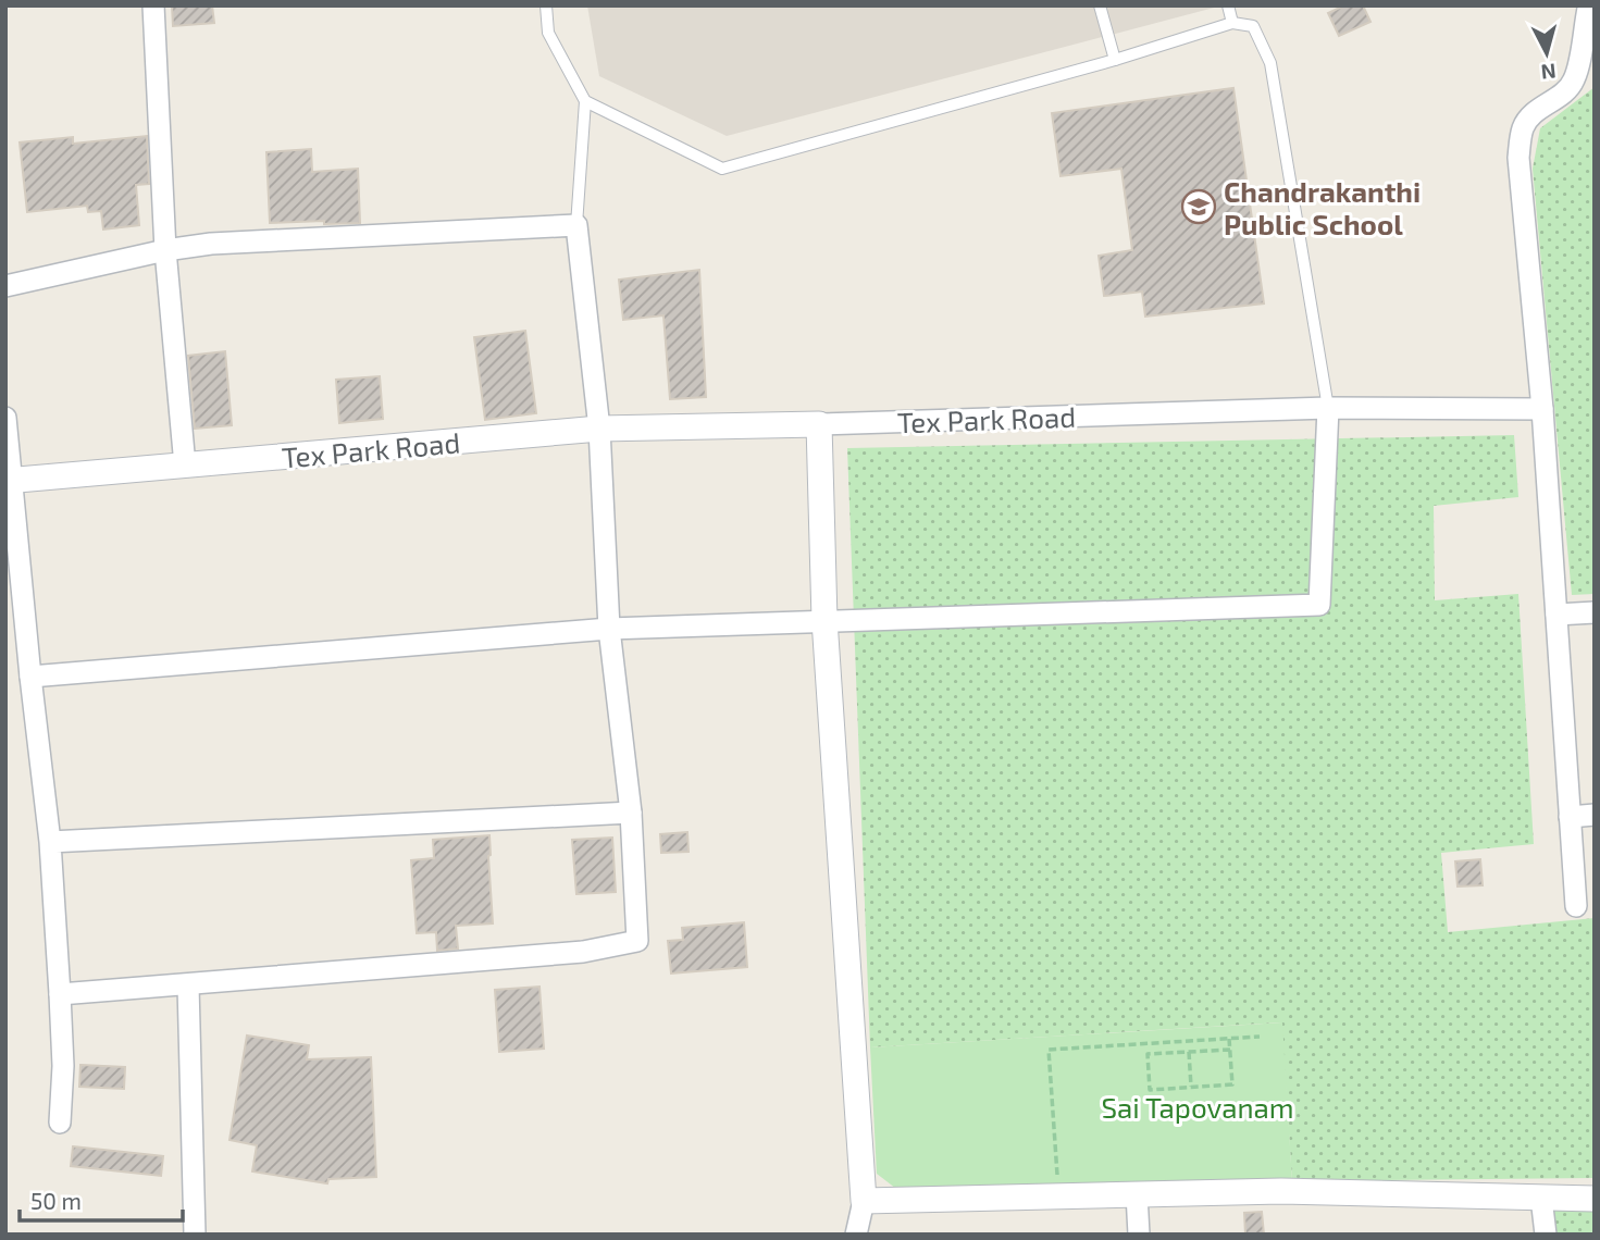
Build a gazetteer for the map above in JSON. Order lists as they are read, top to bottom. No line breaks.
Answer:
{"streets":{"street":["Tex Park Road"]},"parks":["Sai Tapovanam"],"places":{"school or university":["Chandrakanthi Public School"]},"scale_bar":"50 m","north":"bottom"}
